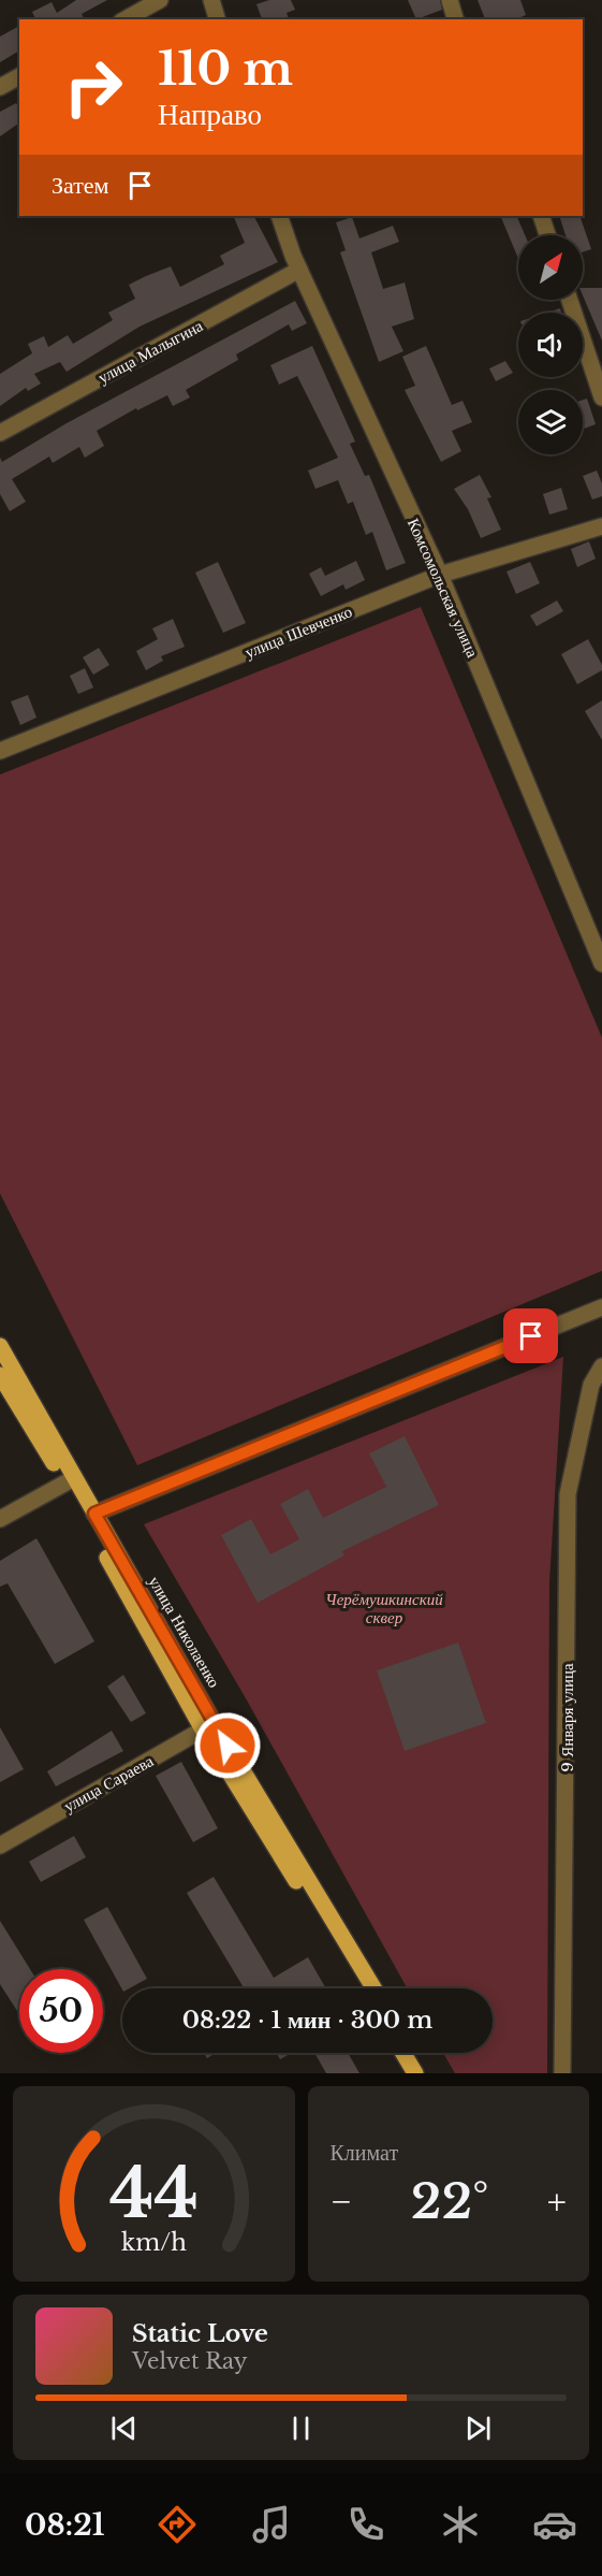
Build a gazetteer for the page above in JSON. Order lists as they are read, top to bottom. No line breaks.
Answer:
{"streets":{"main road":["улица Николаенко"],"street":["улица Малыгина","Комсомольская улица","улица Шевченко","9 Января улица","улица Сараева"]},"crossings":[["улица Малыгина","Комсомольская улица"],["Комсомольская улица","улица Шевченко"],["улица Николаенко","улица Сараева"]],"parks":["Черёмушкинский сквер"],"north":"top right","page":{"turn":["110 m","Направо"],"then":"Затем","limit":"50","trip":"08:22 · 1 мин · 300 m","tile":"Климат","heat":["−","22°","+"],"song":["Static Love","Velvet Ray"],"tabs":"08:21","gauge":["44","km/h"]}}
